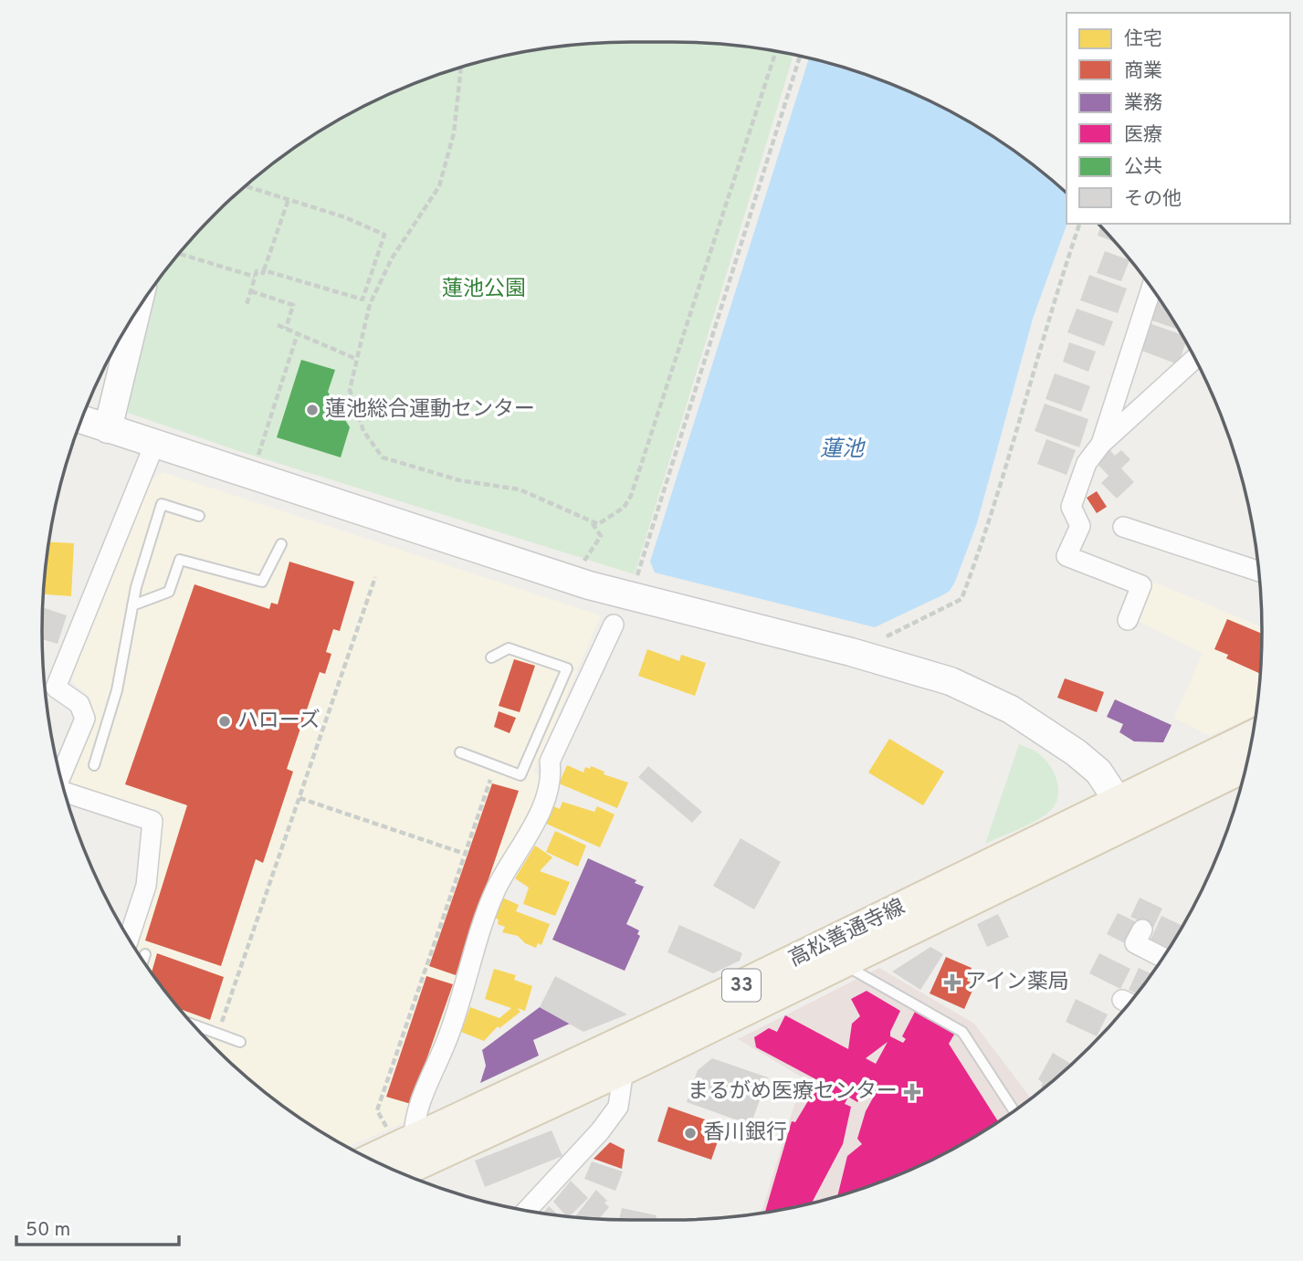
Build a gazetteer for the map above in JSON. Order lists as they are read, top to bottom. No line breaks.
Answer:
{"streets":{"main road":["高松善通寺線","33"]},"water":["蓮池"],"parks":["蓮池公園"],"places":{"other":["蓮池総合運動センター","ハローズ","香川銀行"],"health":["アイン薬局","まるがめ医療センター"]},"legend":["住宅","商業","業務","医療","公共","その他"],"scale_bar":"50 m"}
